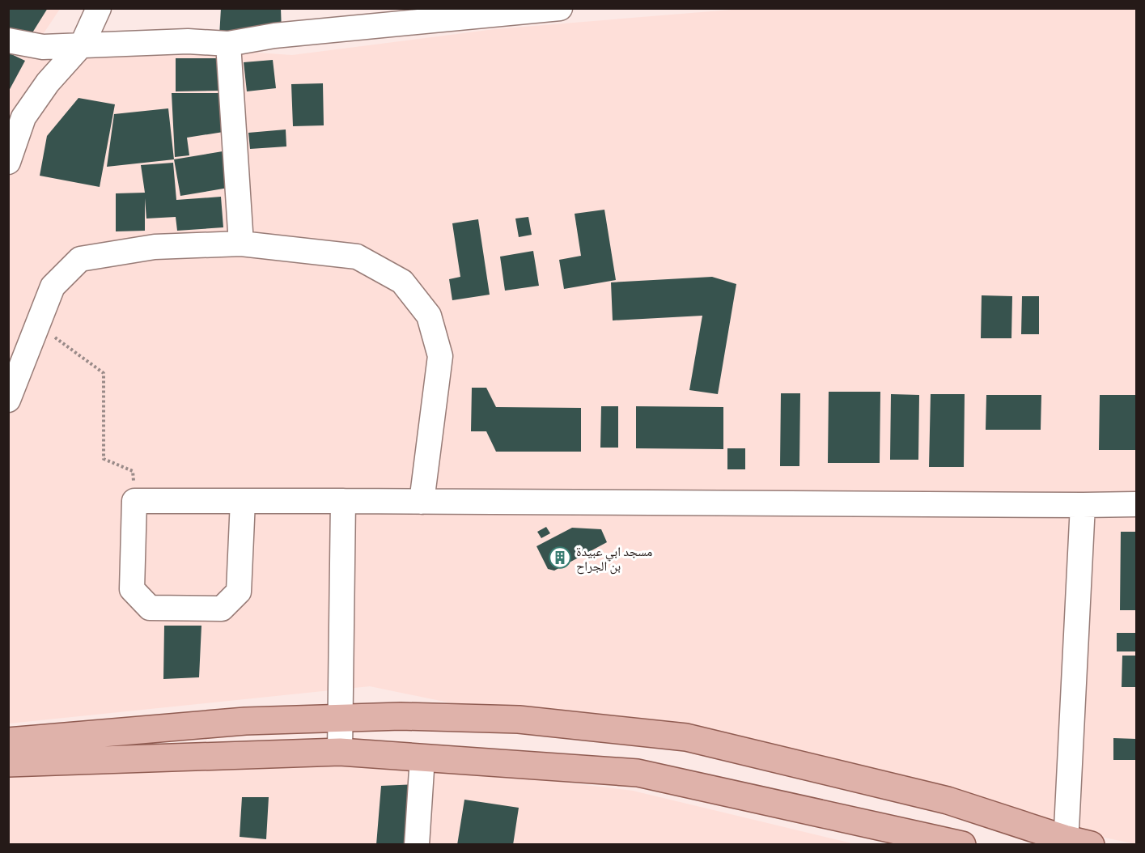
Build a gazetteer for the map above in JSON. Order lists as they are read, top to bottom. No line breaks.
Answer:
{"places":{"building":["مسجد ابي عبيدة بن الجراح"]}}
